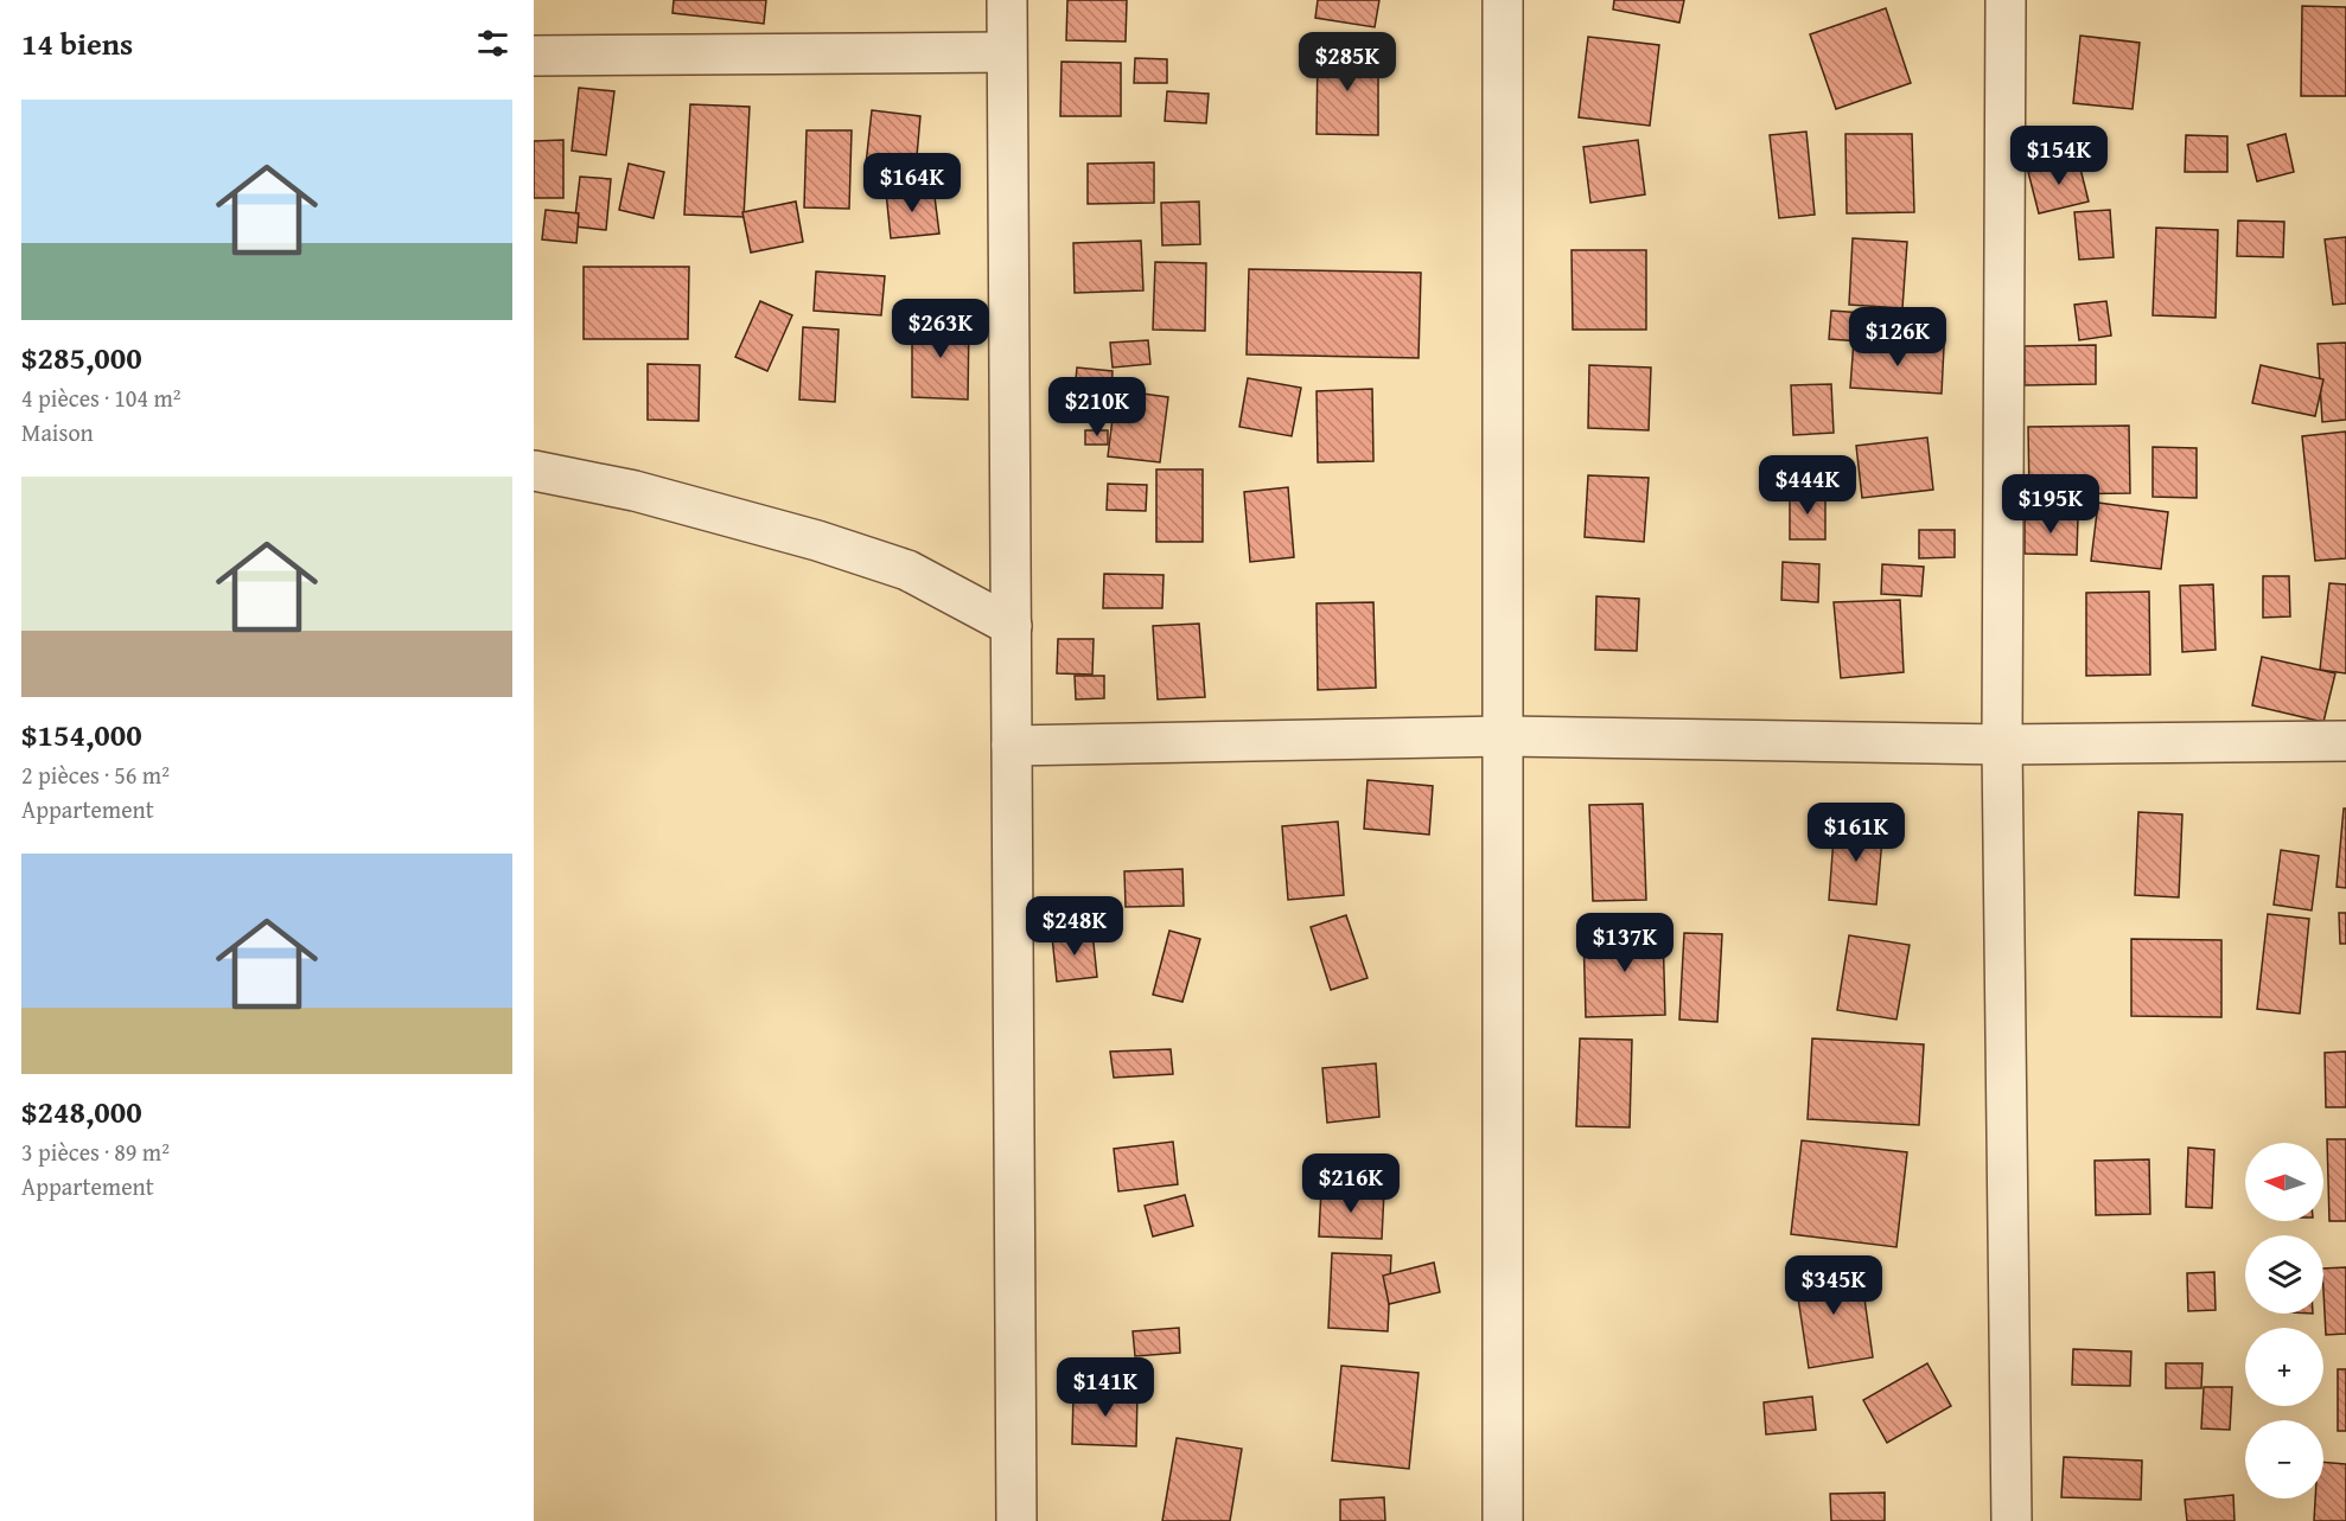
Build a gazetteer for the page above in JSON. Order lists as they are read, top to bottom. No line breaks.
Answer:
{"north":"left","page":{"heading":"14 biens","price":["$285K","$154K","$164K","$263K","$126K","$210K","$444K","$195K","$161K","$248K","$137K","$216K","$345K","$141K"],"list":[{"name":"$285,000","note":"4 pièces · 104 m² · Maison"},{"name":"$154,000","note":"2 pièces · 56 m² · Appartement"},{"name":"$248,000","note":"3 pièces · 89 m² · Appartement"}],"map_buttons":["+","−"]}}
